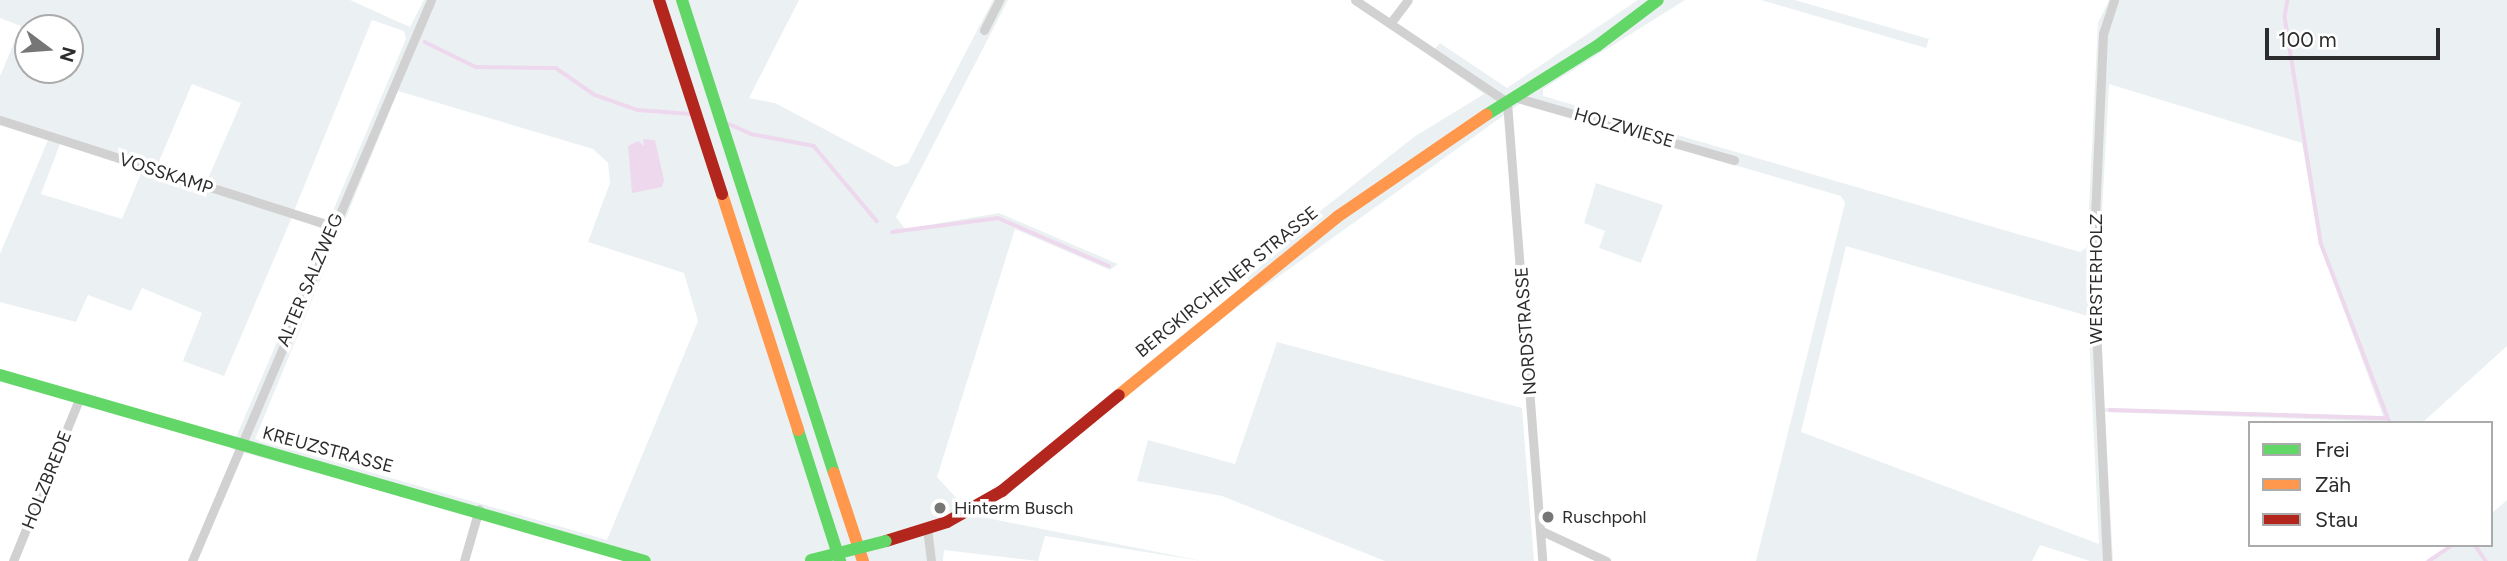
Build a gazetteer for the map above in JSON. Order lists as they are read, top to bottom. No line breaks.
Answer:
{"streets":{"main road":["BERGKIRCHENER STRASSE","KREUZSTRASSE"],"street":["HOLZWIESE","VOSSKAMP","WERSTERHOLZ","ALTER SALZWEG","NORDSTRASSE","HOLZBREDE"]},"crossings":[["HOLZWIESE","BERGKIRCHENER STRASSE"],["HOLZWIESE","NORDSTRASSE"],["VOSSKAMP","ALTER SALZWEG"],["ALTER SALZWEG","KREUZSTRASSE"],["BERGKIRCHENER STRASSE","NORDSTRASSE"],["KREUZSTRASSE","HOLZBREDE"]],"places":["Hinterm Busch","Ruschpohl"],"legend":["Frei","Zäh","Stau"],"scale_bar":"100 m","north":"right"}
